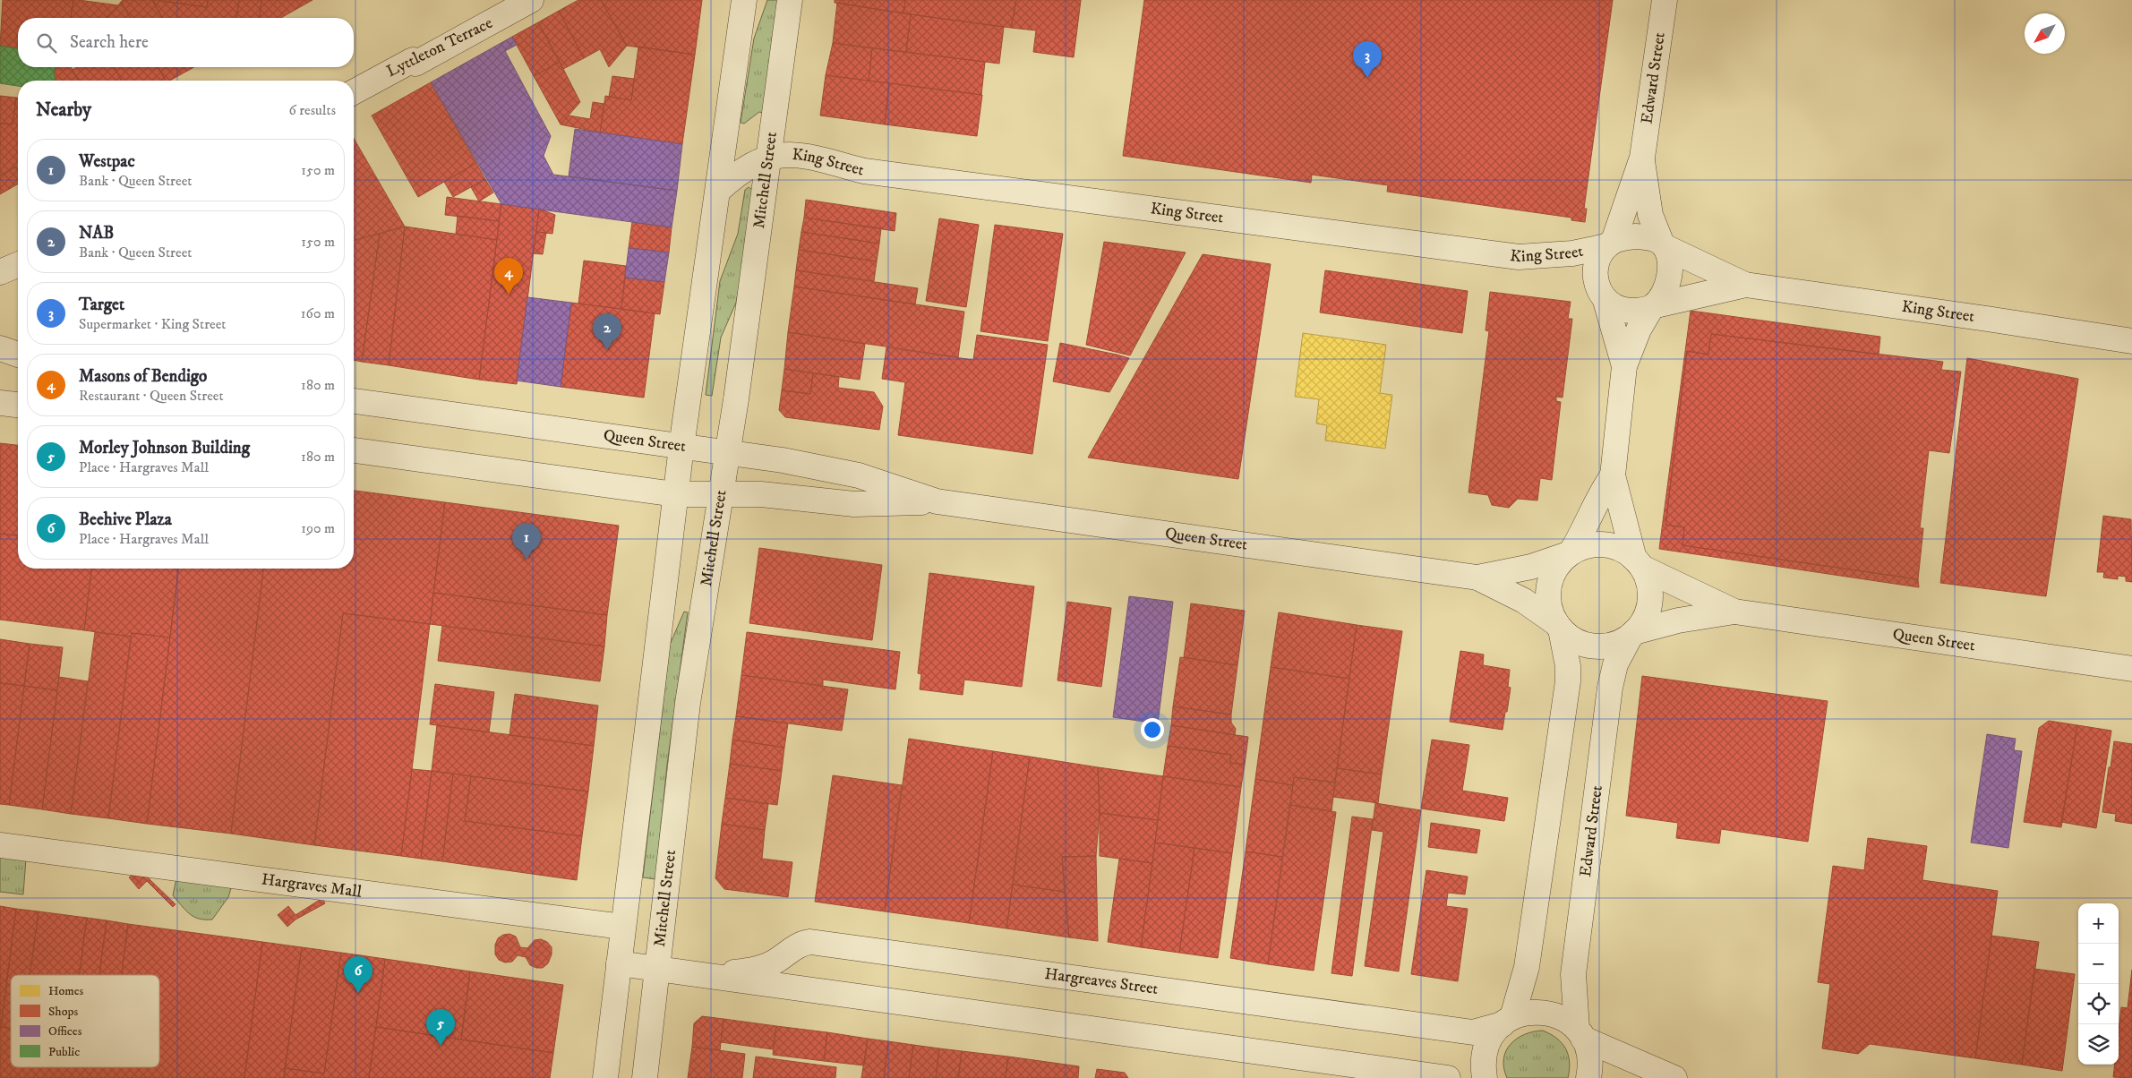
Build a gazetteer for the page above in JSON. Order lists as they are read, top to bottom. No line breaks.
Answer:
{"streets":{"street":["Lyttleton Terrace","Edward Street","King Street","Mitchell Street","Queen Street","Hargraves Mall","Hargreaves Street"]},"crossings":[["Edward Street","King Street"],["Edward Street","Queen Street"],["Edward Street","Hargreaves Street"],["King Street","Mitchell Street"],["Mitchell Street","Queen Street"],["Mitchell Street","Hargreaves Street"]],"legend":["Homes","Shops","Offices","Public"],"north":"bottom left","page":{"search":"Search here","pins":["3","4","2","1","6","5"],"heading":["Nearby","6 results"],"list":[{"mark":"1","name":"Westpac","note":"Bank · Queen Street","value":"150 m"},{"mark":"2","name":"NAB","note":"Bank · Queen Street","value":"150 m"},{"mark":"3","name":"Target","note":"Supermarket · King Street","value":"160 m"},{"mark":"4","name":"Masons of Bendigo","note":"Restaurant · Queen Street","value":"180 m"},{"mark":"5","name":"Morley Johnson Building","note":"Place · Hargraves Mall","value":"180 m"},{"mark":"6","name":"Beehive Plaza","note":"Place · Hargraves Mall","value":"190 m"}],"map_buttons":["+","−"]}}
